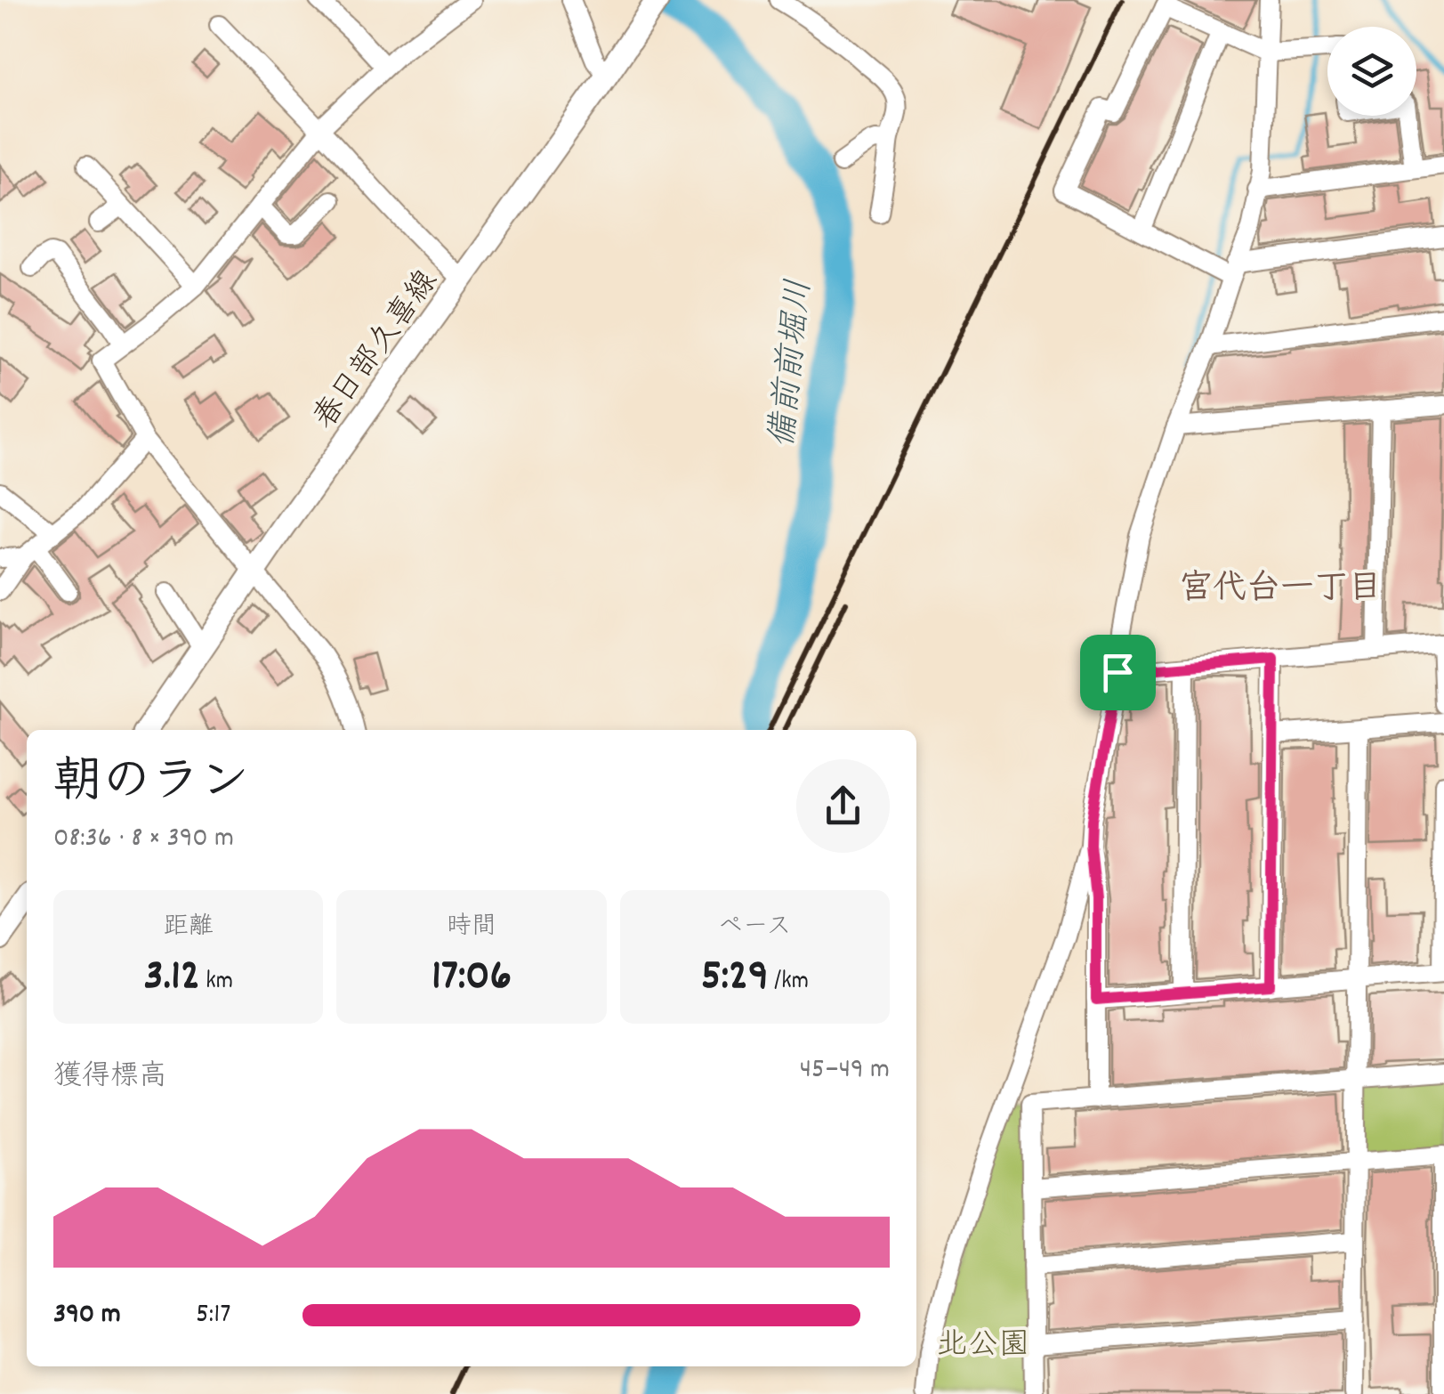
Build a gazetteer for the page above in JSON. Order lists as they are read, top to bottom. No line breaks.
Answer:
{"streets":{"main road":["春日部久喜線"]},"districts":["宮代台一丁目"],"water":["備前前堀川"],"parks":["北公園"],"page":{"heading":["朝のラン","08:36 · 8 × 390 m"],"stats":[["距離","3.12 km"],["時間","17:06"],["ペース","5:29 /km"]],"chart":["獲得標高","45–49 m"],"list":[{"name":"390 m","note":"5:17"}]}}
